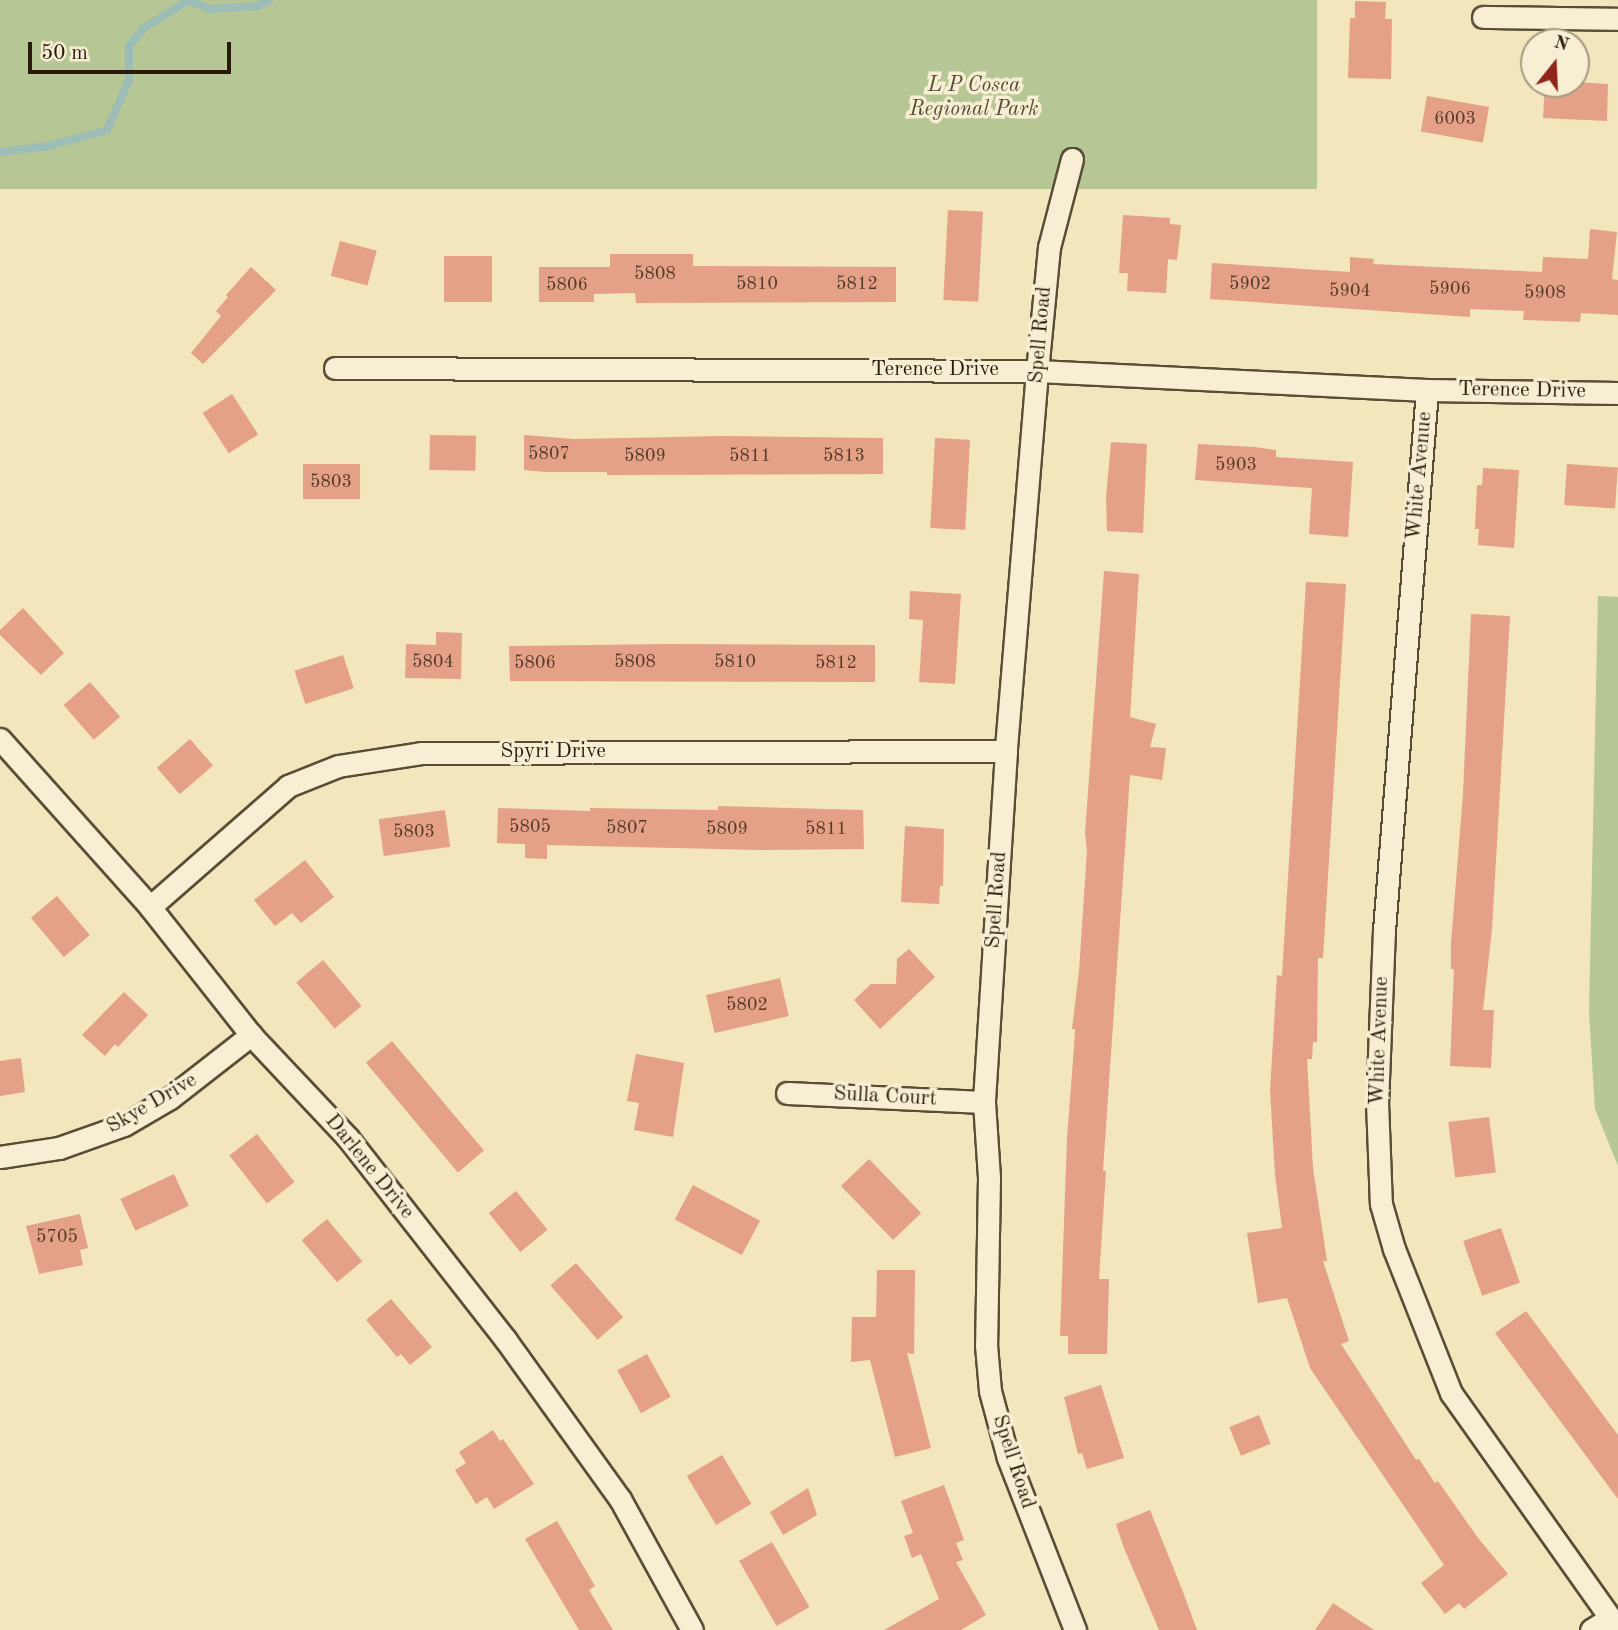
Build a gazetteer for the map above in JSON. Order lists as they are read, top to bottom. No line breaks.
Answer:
{"streets":{"street":["Spell Road","Terence Drive","White Avenue","Spyri Drive","Sulla Court","Skye Drive","Darlene Drive"]},"crossings":[["Spell Road","Terence Drive"],["Spell Road","Spyri Drive"],["Spell Road","Sulla Court"],["Terence Drive","White Avenue"],["Spyri Drive","Darlene Drive"],["Skye Drive","Darlene Drive"]],"parks":["L P Cosca Regional Park"],"house_numbers":["6003","5808","5810","5812","5902","5806","5906","5904","5908","5807","5809","5811","5813","5903","5803","5804","5808","5810","5806","5812","5805","5807","5809","5811","5803","5802","5705"],"scale_bar":"50 m","north":"top"}
